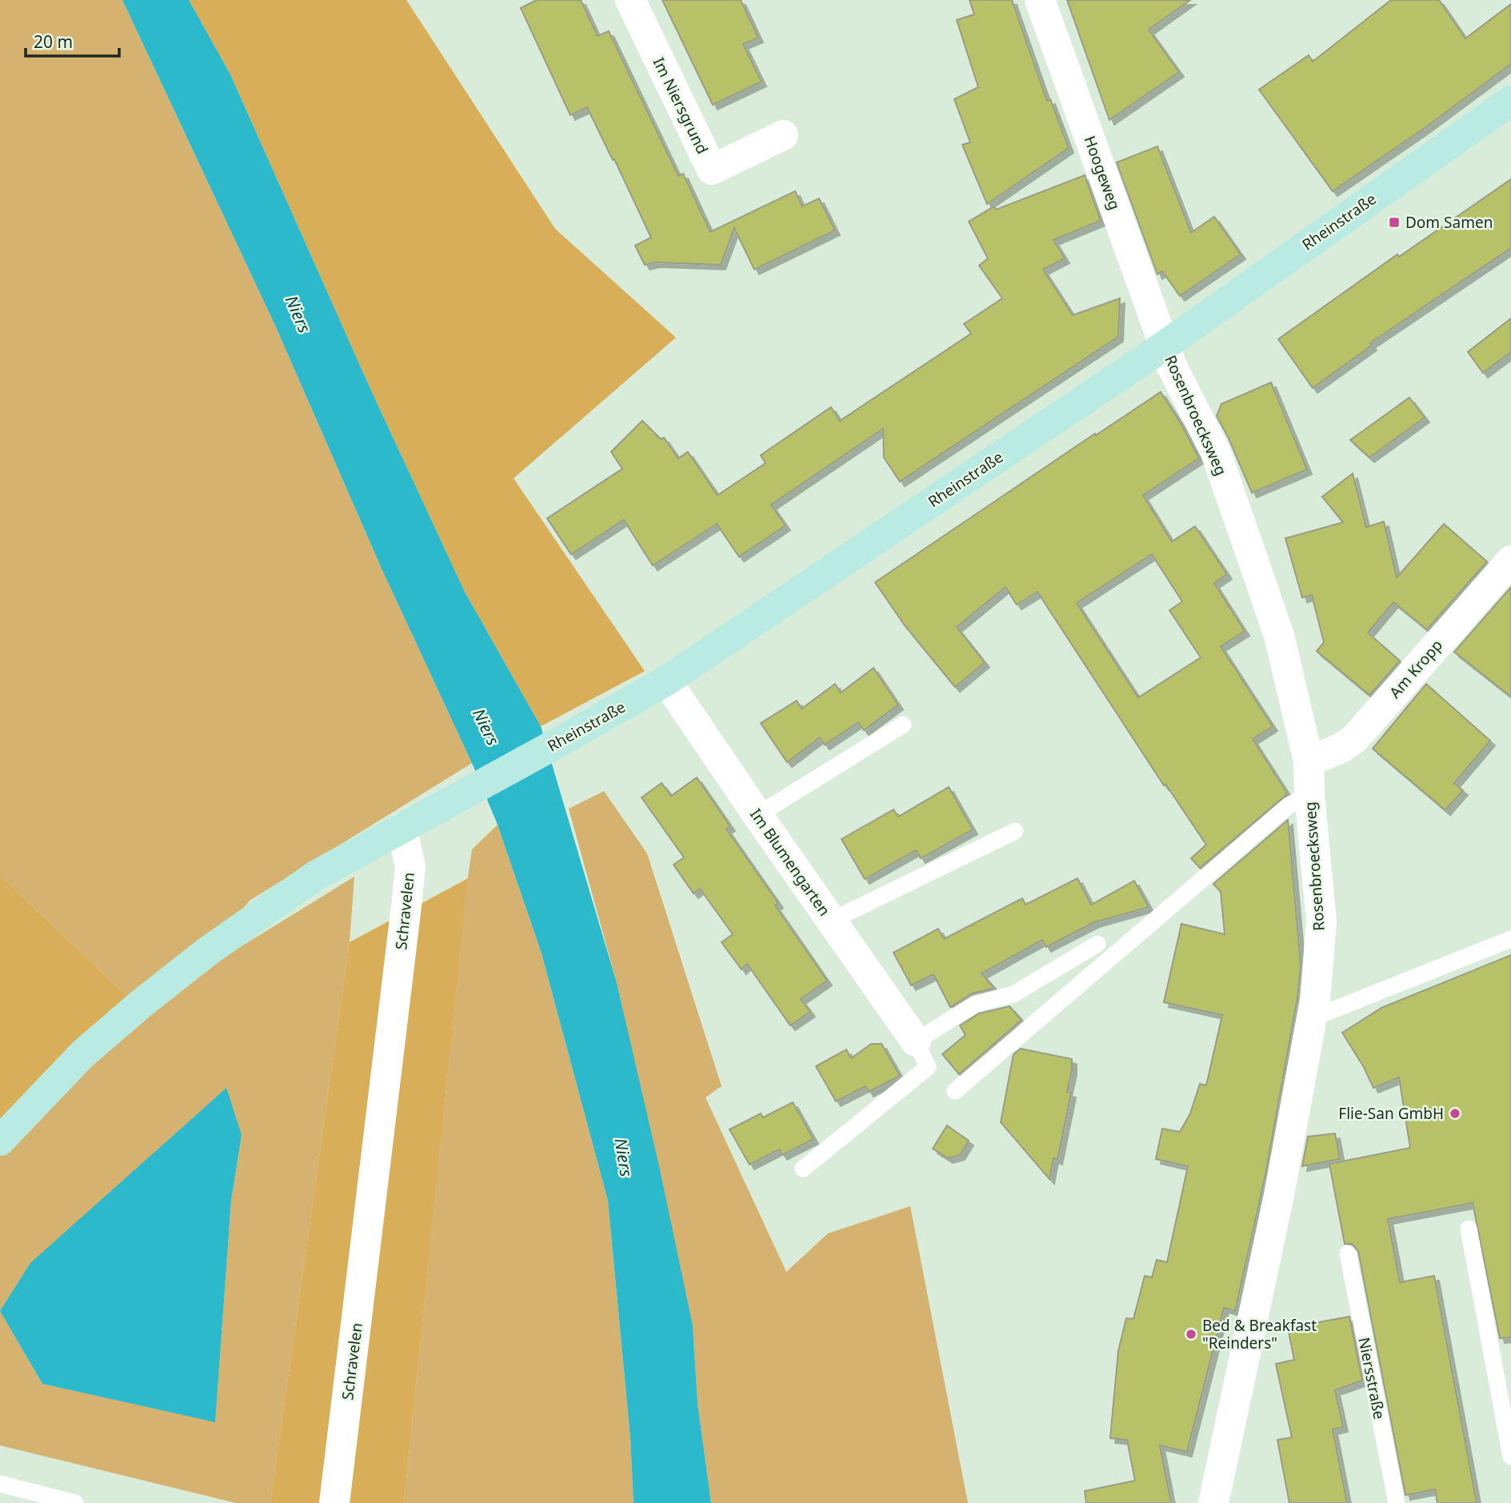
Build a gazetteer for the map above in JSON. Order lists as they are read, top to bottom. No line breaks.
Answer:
{"streets":{"main road":["Rheinstraße"],"street":["Im Niersgrund","Hoogeweg","Rosenbroecksweg","Am Kropp","Im Blumengarten","Schravelen"],"lane":["Niersstraße"]},"crossings":[["Hoogeweg","Rheinstraße"],["Hoogeweg","Rosenbroecksweg"],["Rheinstraße","Rosenbroecksweg"],["Rheinstraße","Im Blumengarten"],["Rheinstraße","Schravelen"],["Rosenbroecksweg","Am Kropp"]],"water":["Niers"],"places":{"transit":["Dom Samen"],"other":["Flie-San GmbH","Bed & Breakfast \"Reinders\""]},"scale_bar":"20 m"}
